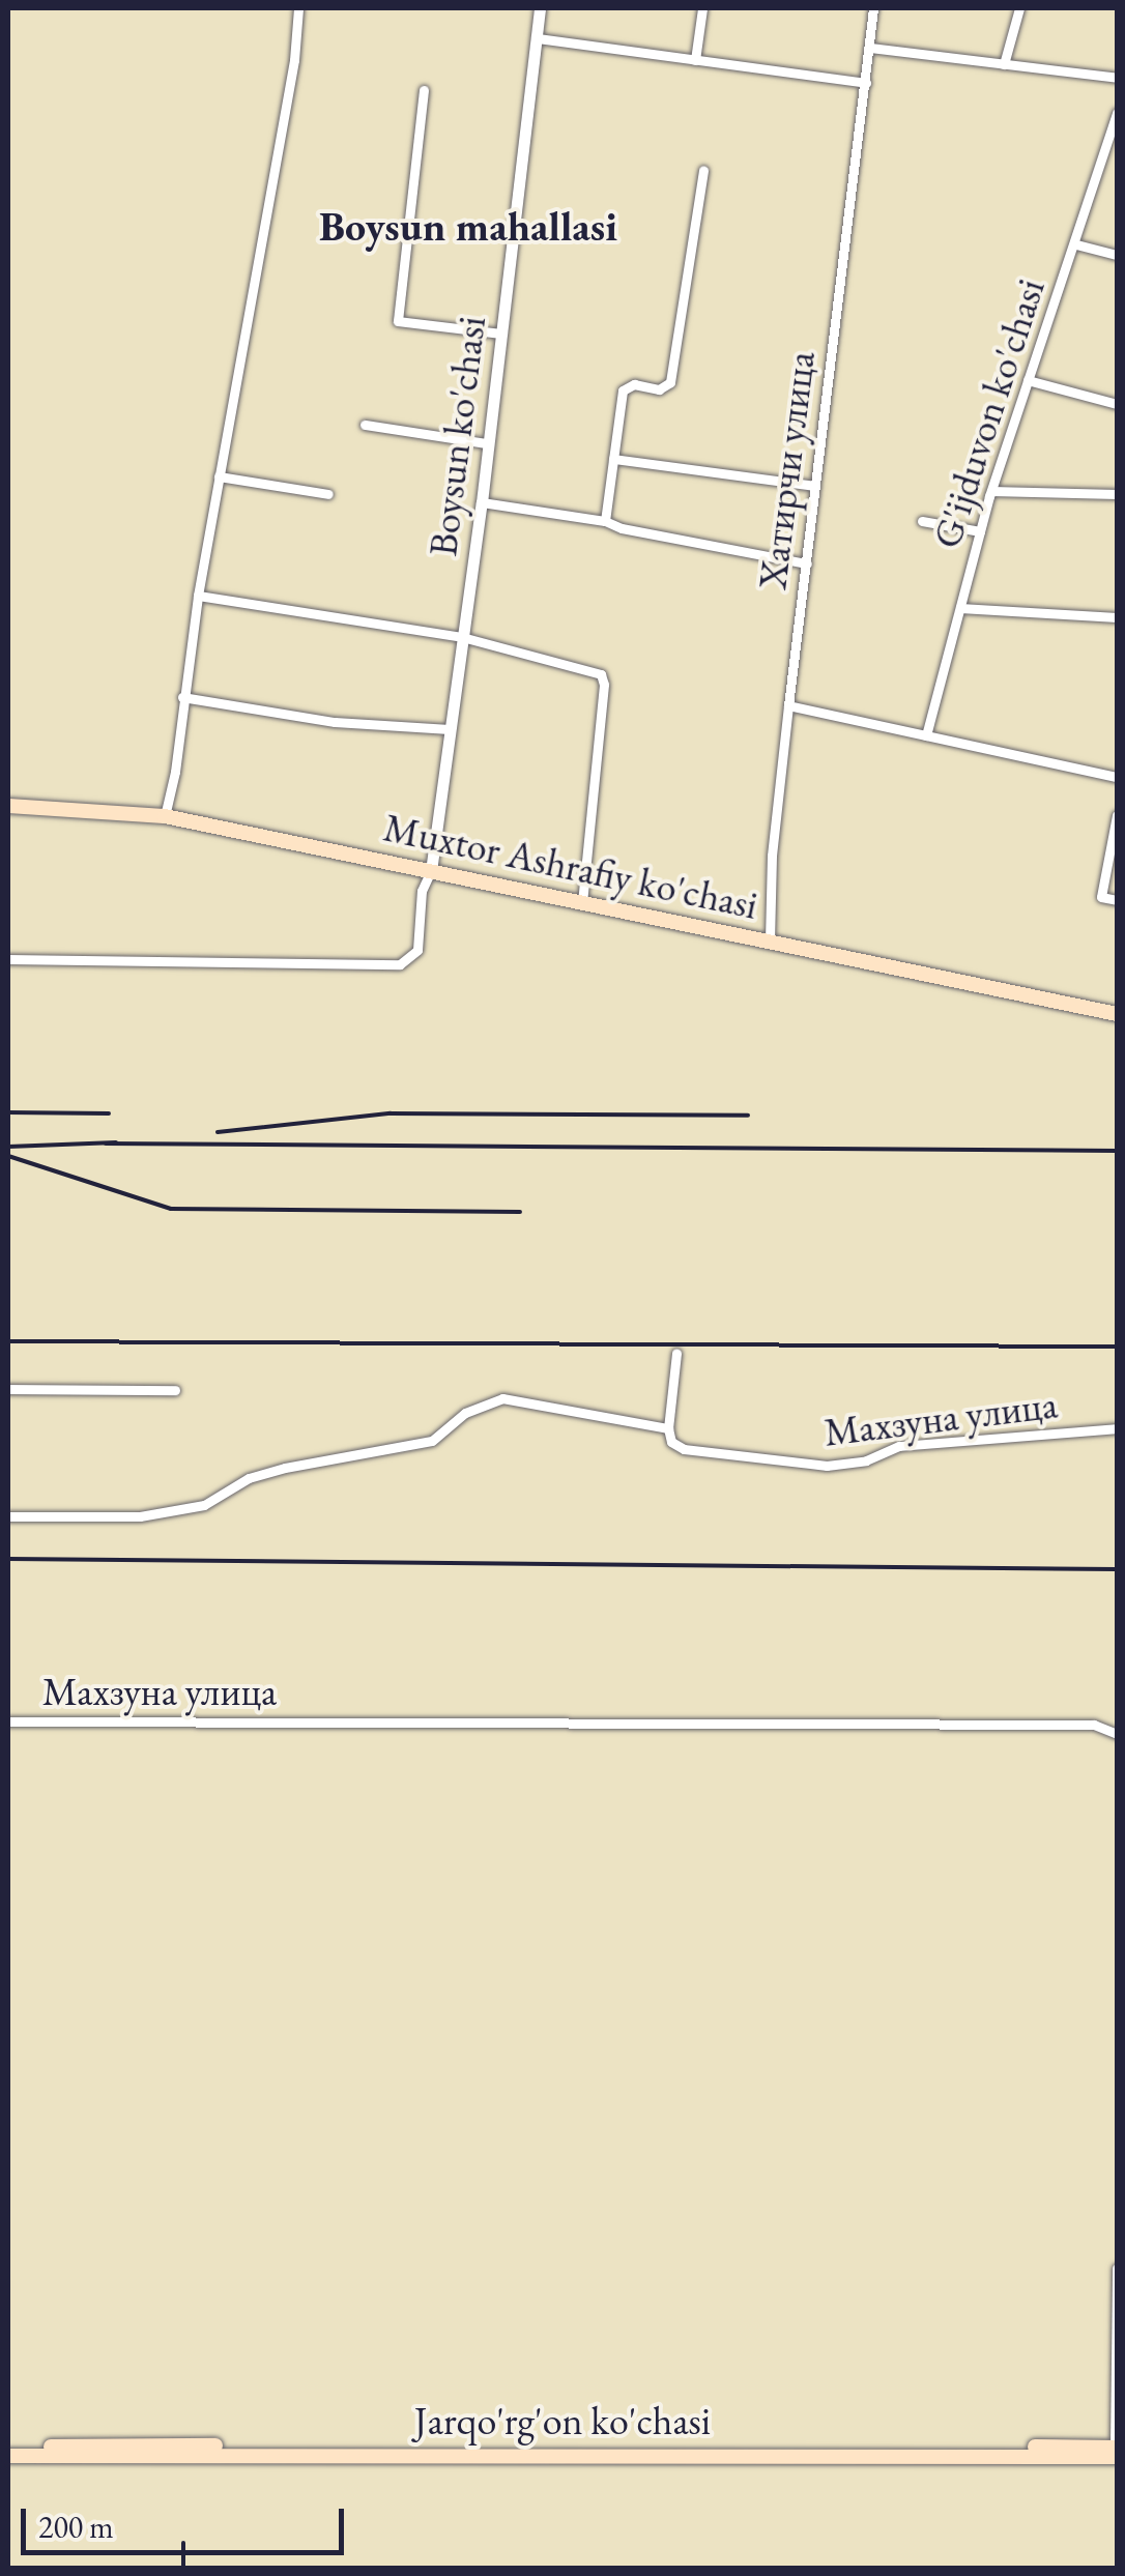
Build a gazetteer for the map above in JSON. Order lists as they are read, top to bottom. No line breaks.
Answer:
{"streets":{"main road":["Muxtor Ashrafiy ko'chasi","Jarqo'rg'on ko'chasi"],"street":["G'ijduvon ko'chasi","Boysun ko'chasi","Хатирчи улица","Махзуна улица"]},"crossings":[["Boysun ko'chasi","Muxtor Ashrafiy ko'chasi"],["Хатирчи улица","Muxtor Ashrafiy ko'chasi"]],"districts":["Boysun mahallasi"],"scale_bar":"200 m"}
